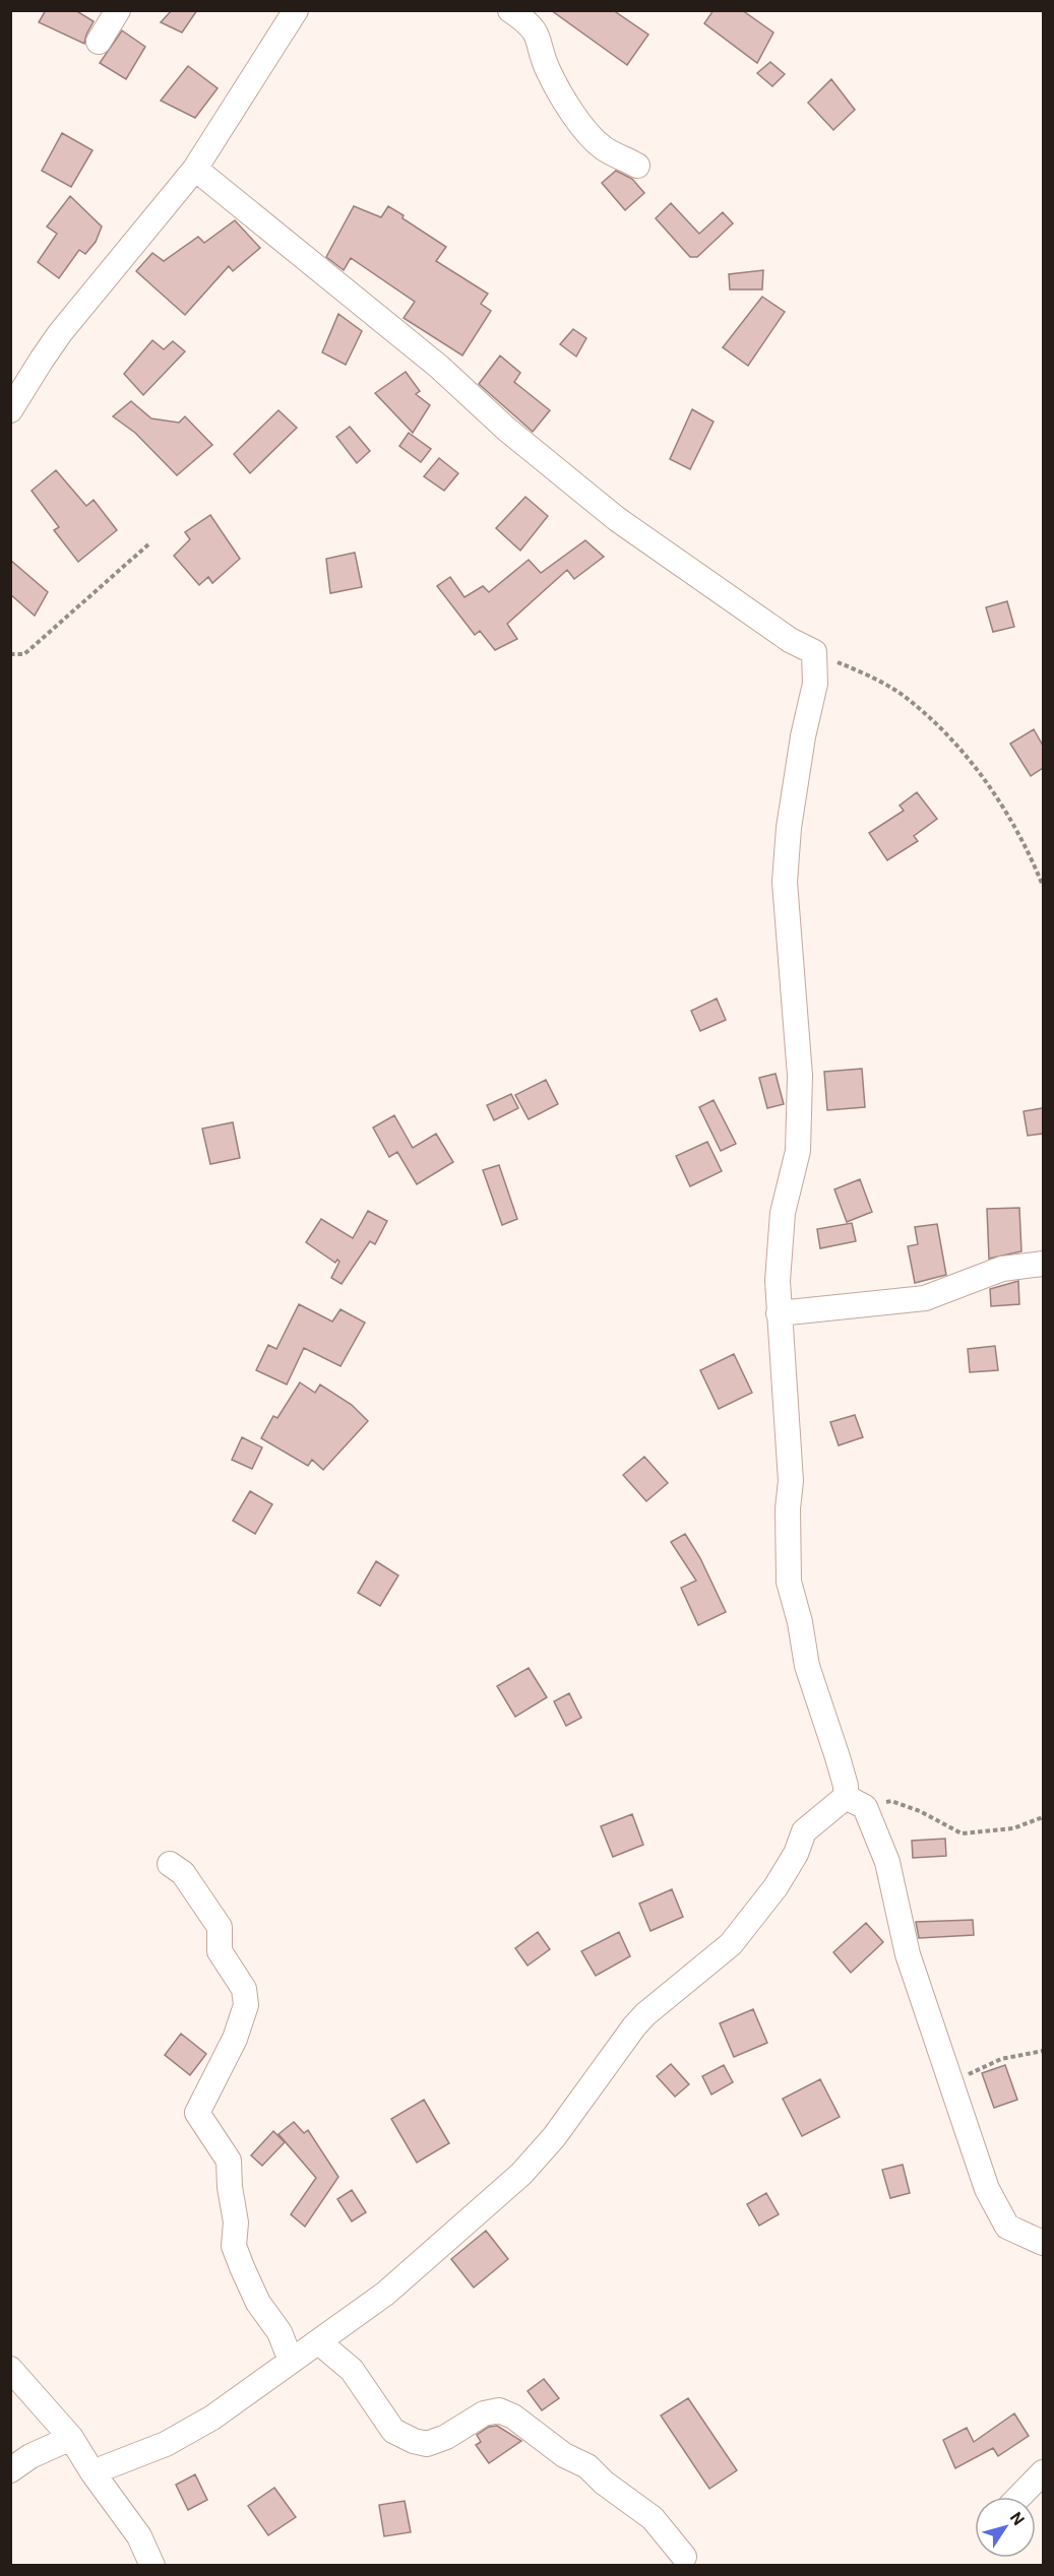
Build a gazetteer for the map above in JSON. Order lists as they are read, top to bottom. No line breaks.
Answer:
{"north":"top right"}
